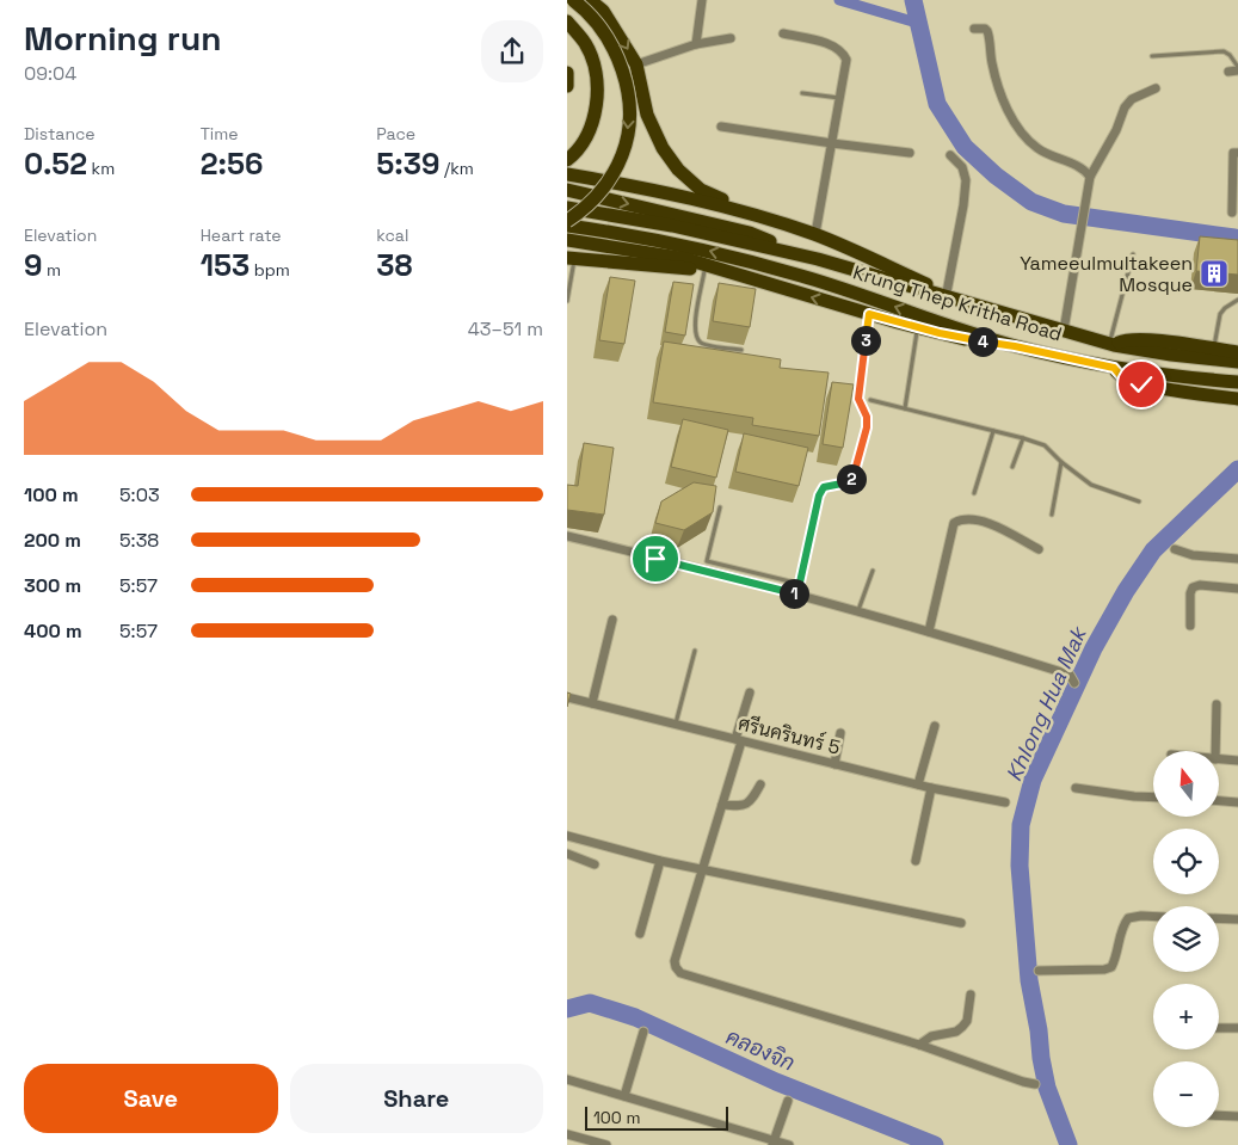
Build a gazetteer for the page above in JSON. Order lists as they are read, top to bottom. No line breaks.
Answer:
{"streets":{"main road":["Krung Thep Kritha Road"],"street":["ศรีนครินทร์ 5"]},"water":["Khlong Hua Mak","คลองจิก"],"places":{"building":["Yameeulmultakeen Mosque"]},"scale_bar":"100 m","north":"top","page":{"heading":["Morning run","09:04"],"stats":[["Distance","0.52 km"],["Time","2:56"],["Pace","5:39 /km"],["Elevation","9 m"],["Heart rate","153 bpm"],["kcal","38"]],"chart":["Elevation","43–51 m"],"pins":["3","4","2","1"],"list":[{"name":"100 m","note":"5:03"},{"name":"200 m","note":"5:38"},{"name":"300 m","note":"5:57"},{"name":"400 m","note":"5:57"}],"map_buttons":["+","−"],"buttons":["Save","Share"],"scale":"100 m"}}
